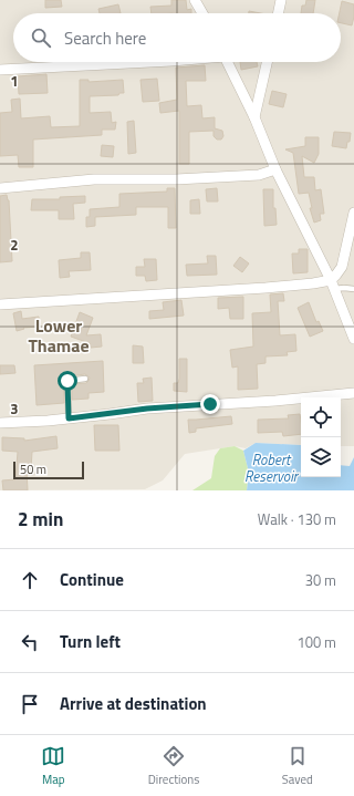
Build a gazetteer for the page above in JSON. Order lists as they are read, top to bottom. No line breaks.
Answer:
{"districts":["Lower Thamae"],"water":["Robert Reservoir"],"scale_bar":"50 m","page":{"search":"Search here","scale":"50 m","heading":["2 min","Walk · 130 m"],"list":[["Continue","30 m"],["Turn left","100 m"],"Arrive at destination"],"nav":["Map","Directions","Saved"]},"grid":{"rows":["1","2","3"]}}
